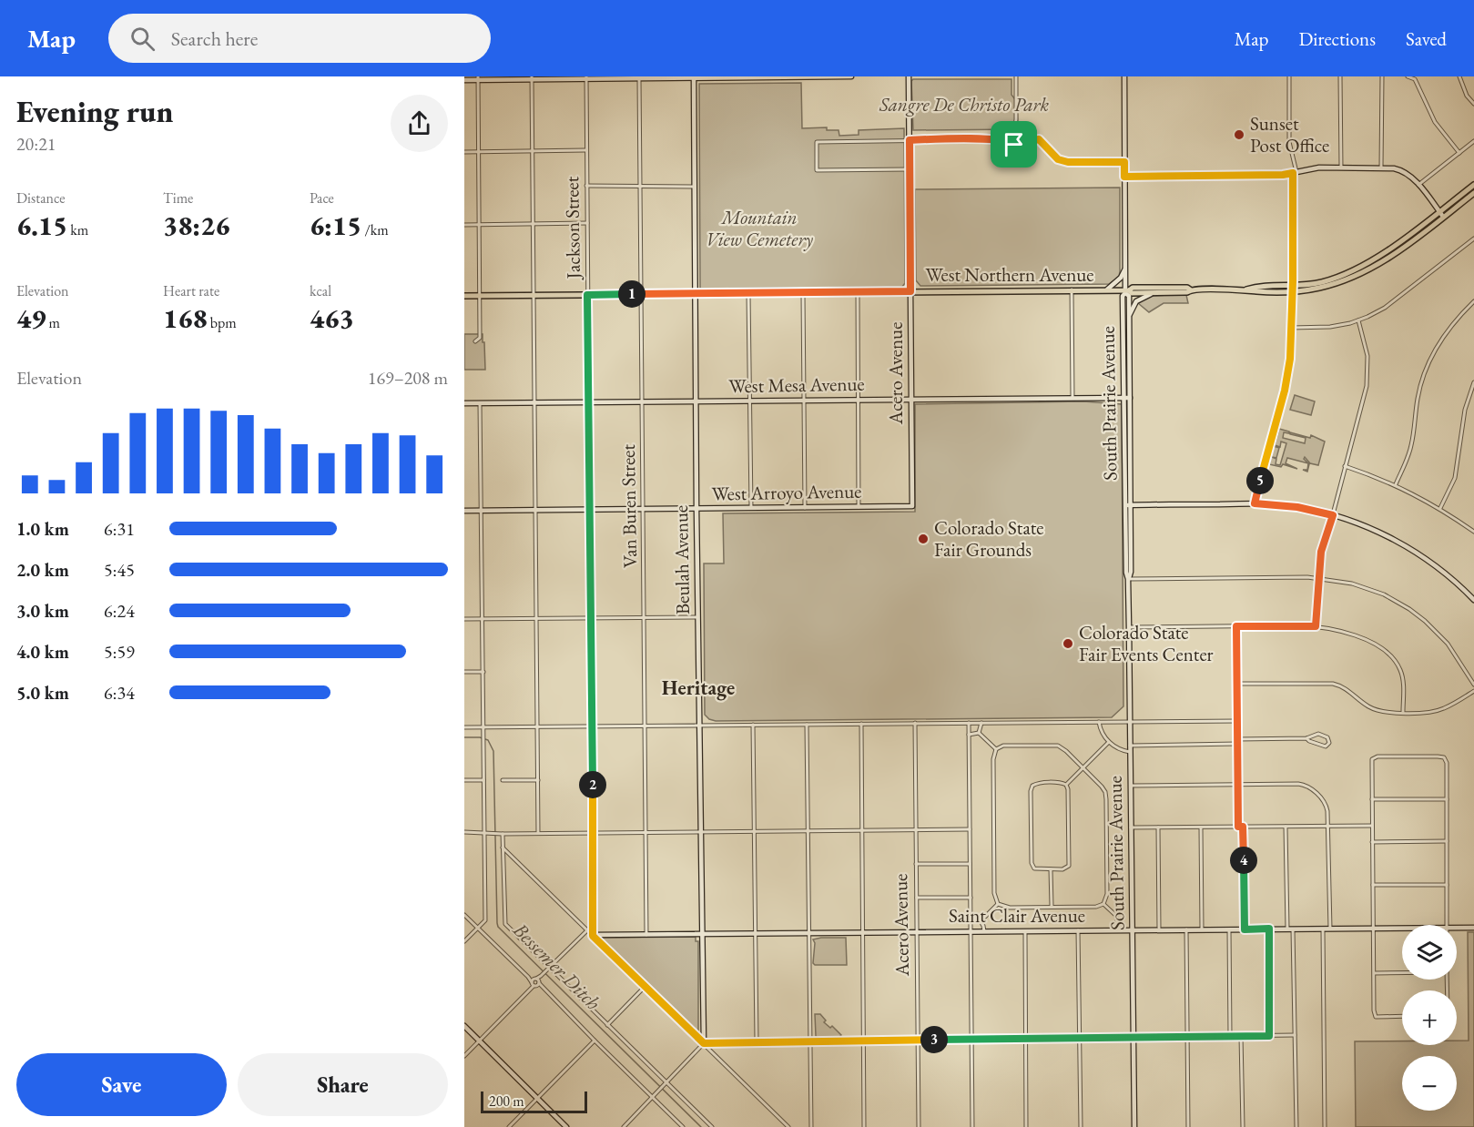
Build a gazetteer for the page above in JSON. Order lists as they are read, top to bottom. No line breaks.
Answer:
{"streets":{"main road":["West Northern Avenue"],"street":["Jackson Street","Acero Avenue","West Mesa Avenue","South Prairie Avenue","West Arroyo Avenue","Van Buren Street","Beulah Avenue","Saint Clair Avenue"]},"crossings":[["Jackson Street","West Northern Avenue"],["Jackson Street","West Mesa Avenue"],["Jackson Street","West Arroyo Avenue"],["Jackson Street","Saint Clair Avenue"],["West Northern Avenue","Acero Avenue"],["West Northern Avenue","South Prairie Avenue"],["West Northern Avenue","Van Buren Street"],["West Northern Avenue","Beulah Avenue"],["Acero Avenue","West Mesa Avenue"],["Acero Avenue","West Arroyo Avenue"],["Acero Avenue","Saint Clair Avenue"],["West Mesa Avenue","South Prairie Avenue"],["West Mesa Avenue","Van Buren Street"],["West Mesa Avenue","Beulah Avenue"],["South Prairie Avenue","Saint Clair Avenue"],["West Arroyo Avenue","Van Buren Street"],["West Arroyo Avenue","Beulah Avenue"],["Van Buren Street","Saint Clair Avenue"],["Beulah Avenue","Saint Clair Avenue"]],"districts":["Heritage"],"water":["Bessemer Ditch"],"parks":["Sangre De Christo Park","Mountain View Cemetery"],"places":["Sunset Post Office","Colorado State Fair Grounds","Colorado State Fair Events Center"],"scale_bar":"200 m","page":{"header":"Map","search":"Search here","nav":["Map","Directions","Saved"],"heading":["Evening run","20:21"],"stats":[["Distance","6.15 km"],["Time","38:26"],["Pace","6:15 /km"],["Elevation","49 m"],["Heart rate","168 bpm"],["kcal","463"]],"pins":["1","5","2","4","3"],"chart":["Elevation","169–208 m"],"list":[{"name":"1.0 km","note":"6:31"},{"name":"2.0 km","note":"5:45"},{"name":"3.0 km","note":"6:24"},{"name":"4.0 km","note":"5:59"},{"name":"5.0 km","note":"6:34"}],"map_buttons":["+","−"],"buttons":["Save","Share"],"scale":"200 m"}}
